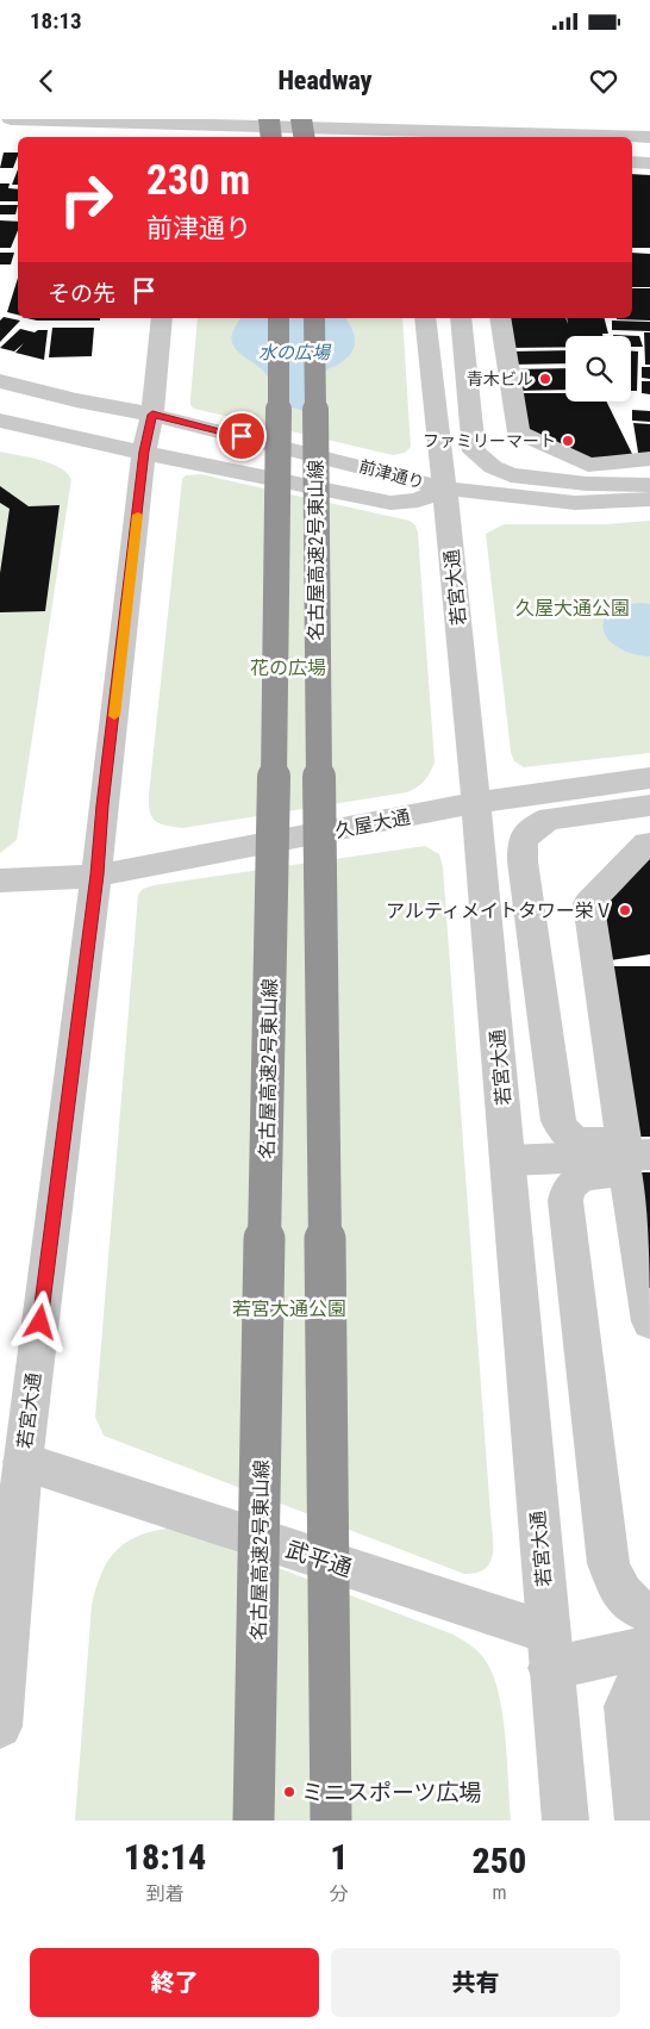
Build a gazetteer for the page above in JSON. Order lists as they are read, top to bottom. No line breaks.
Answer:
{"streets":{"highway":["名古屋高速2号東山線"],"street":["前津通り","若宮大通","久屋大通","武平通"]},"crossings":[["前津通り","若宮大通"],["若宮大通","久屋大通"],["若宮大通","武平通"]],"water":["水の広場"],"parks":["久屋大通公園","花の広場","若宮大通公園"],"places":["青木ビル","ファミリーマート","アルティメイトタワー栄Ⅴ","ミニスポーツ広場"],"page":{"status":"18:13","header":"Headway","turn":["230 m","前津通り"],"then":"その先","eta":["18:14","到着","1","分","250","m"],"buttons":["終了","共有"]}}
